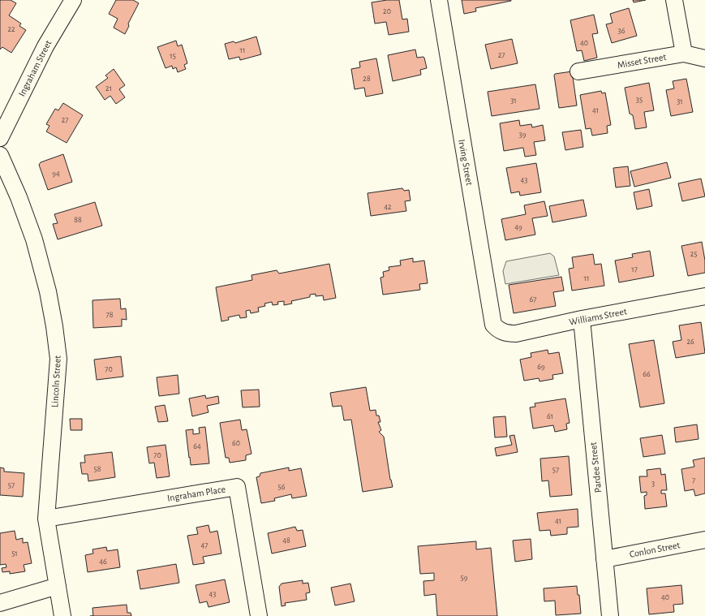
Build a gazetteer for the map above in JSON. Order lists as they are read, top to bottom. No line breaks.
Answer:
{"streets":{"street":["Misset Street","Ingraham Street","Irving Street","Williams Street","Lincoln Street","Pardee Street","Ingraham Place","Conlon Street"]},"crossings":[["Irving Street","Williams Street"],["Williams Street","Pardee Street"],["Lincoln Street","Ingraham Place"],["Pardee Street","Conlon Street"]],"house_numbers":["20","22","36","40","11","27","15","28","21","35","31","31","41","27","39","94","43","42","88","49","25","17","11","67","78","26","69","70","66","61","60","64","70","58","57","7","3","57","56","41","48","47","51","46","59","43","40"]}
